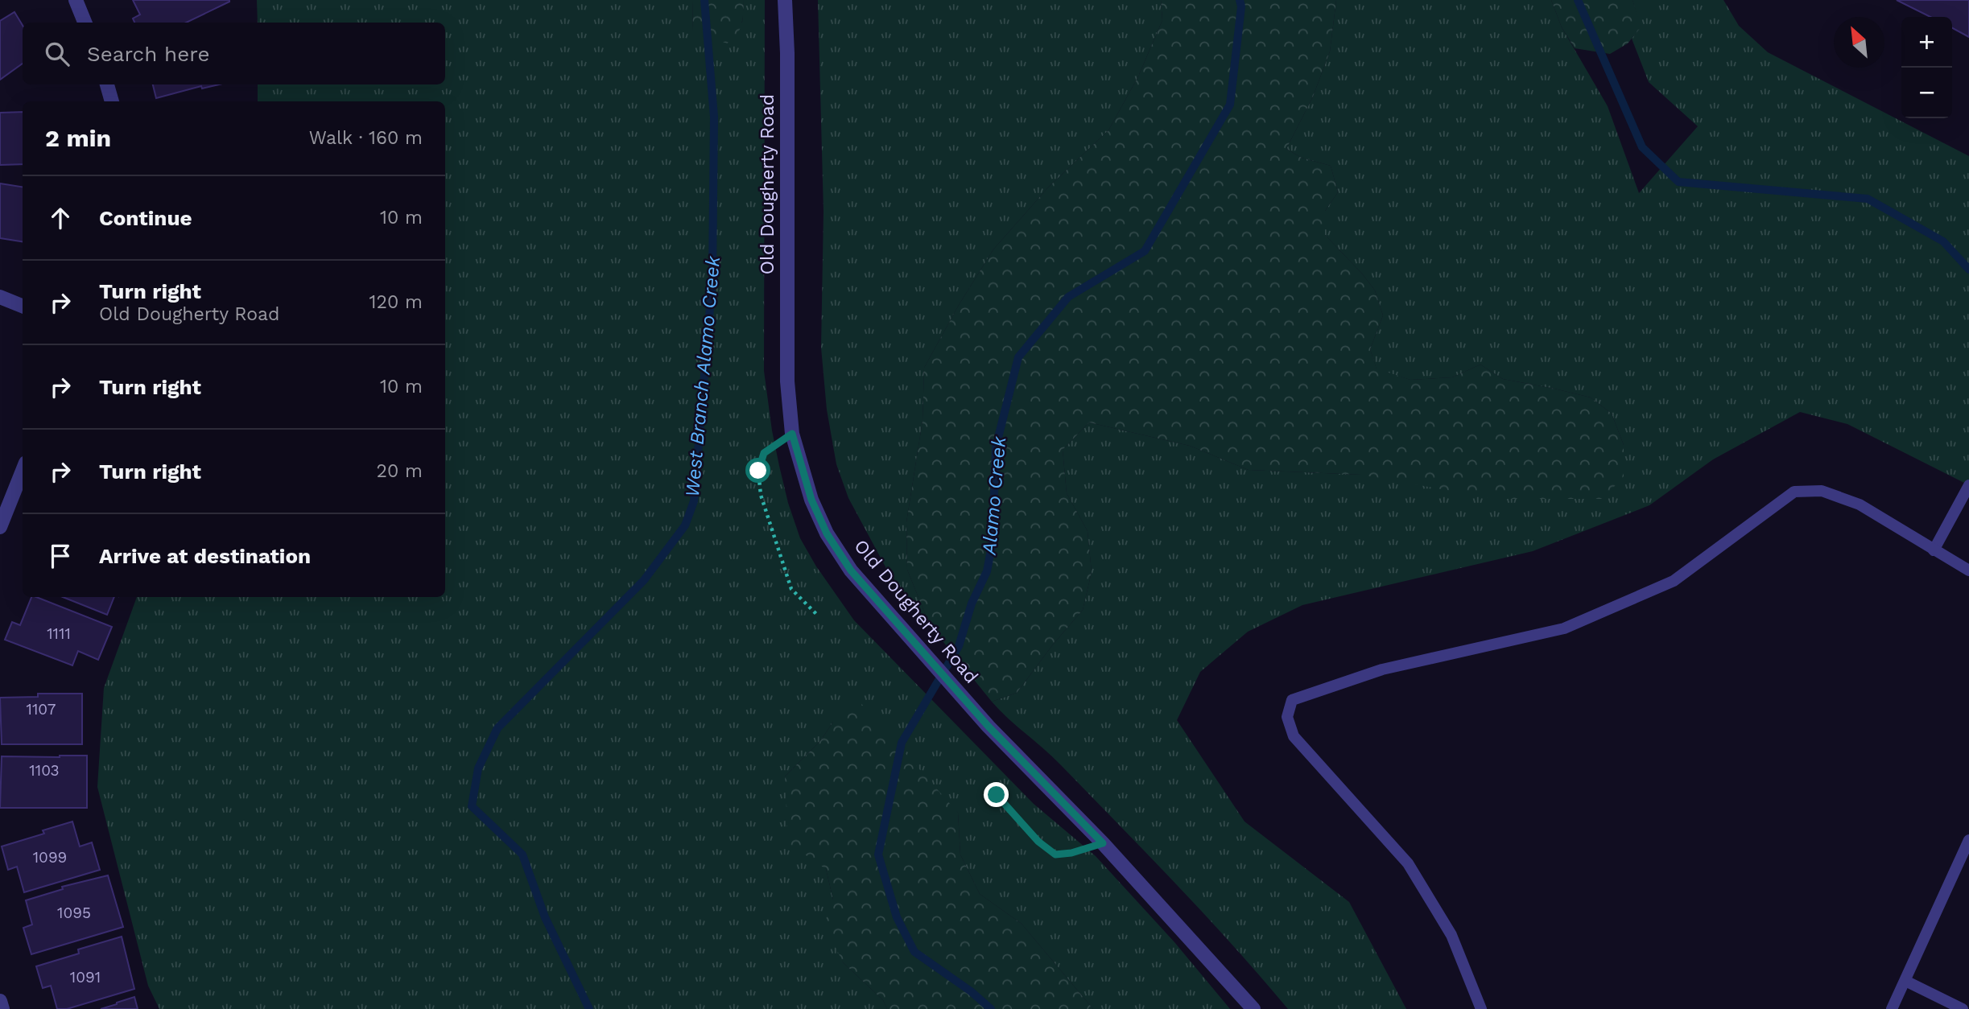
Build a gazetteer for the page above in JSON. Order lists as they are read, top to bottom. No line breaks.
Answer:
{"streets":{"street":["Old Dougherty Road"]},"water":["West Branch Alamo Creek","Alamo Creek"],"house_numbers":["1111","1107","1103","1099","1095","1091"],"north":"top left","page":{"map_buttons":["+","−"],"search":"Search here","heading":["2 min","Walk · 160 m"],"list":[["Continue","10 m"],["Turn right","Old Dougherty Road","120 m"],["Turn right","10 m"],["Turn right","20 m"],"Arrive at destination"]}}
